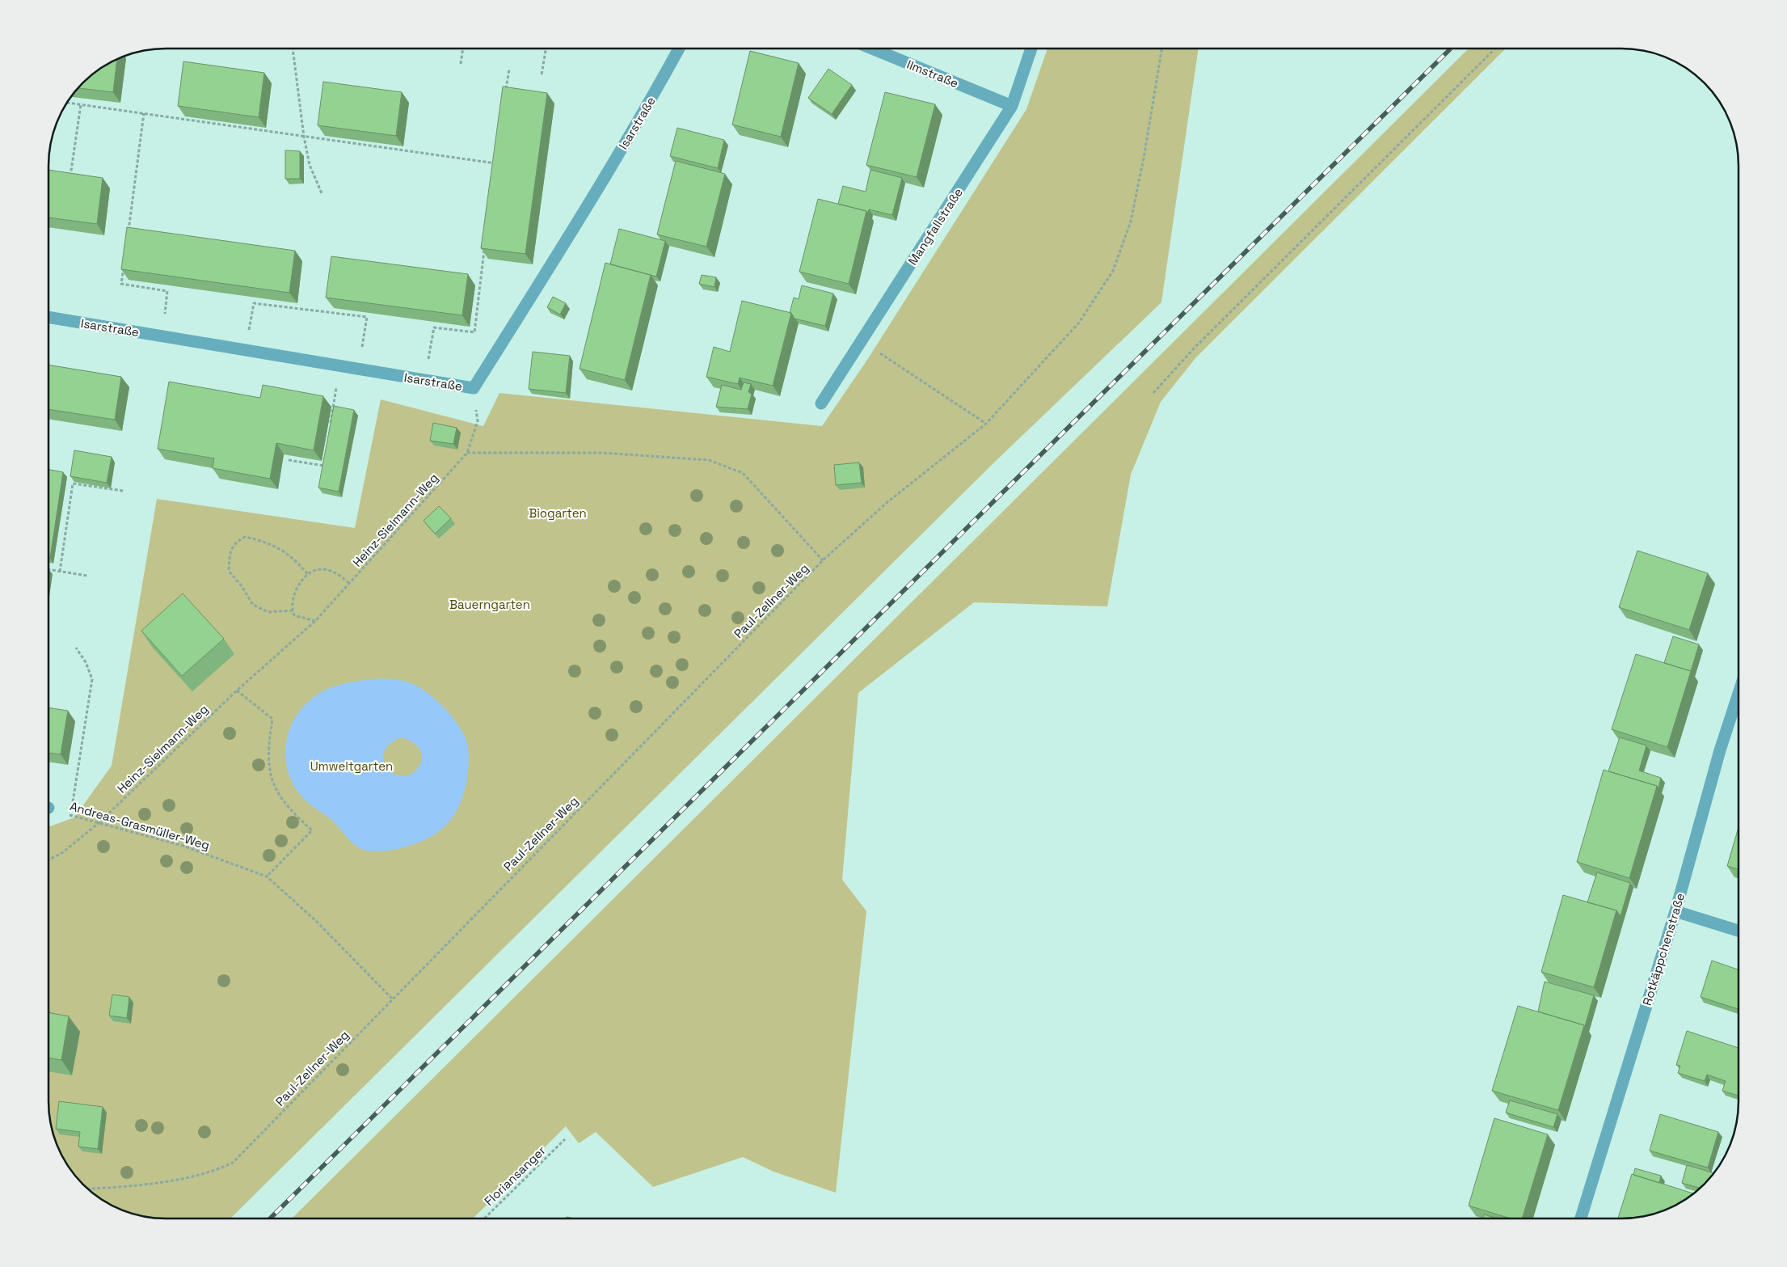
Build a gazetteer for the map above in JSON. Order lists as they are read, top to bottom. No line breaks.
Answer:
{"streets":{"street":["Ilmstraße","Isarstraße","Mangfallstraße","Rotkäppchenstraße"],"path":["Heinz-Sielmann-Weg","Paul-Zellner-Weg","Andreas-Grasmüller-Weg","Floriansanger"]},"crossings":[["Ilmstraße","Mangfallstraße"],["Heinz-Sielmann-Weg","Andreas-Grasmüller-Weg"],["Paul-Zellner-Weg","Andreas-Grasmüller-Weg"]],"parks":["Biogarten","Bauerngarten","Umweltgarten"]}
